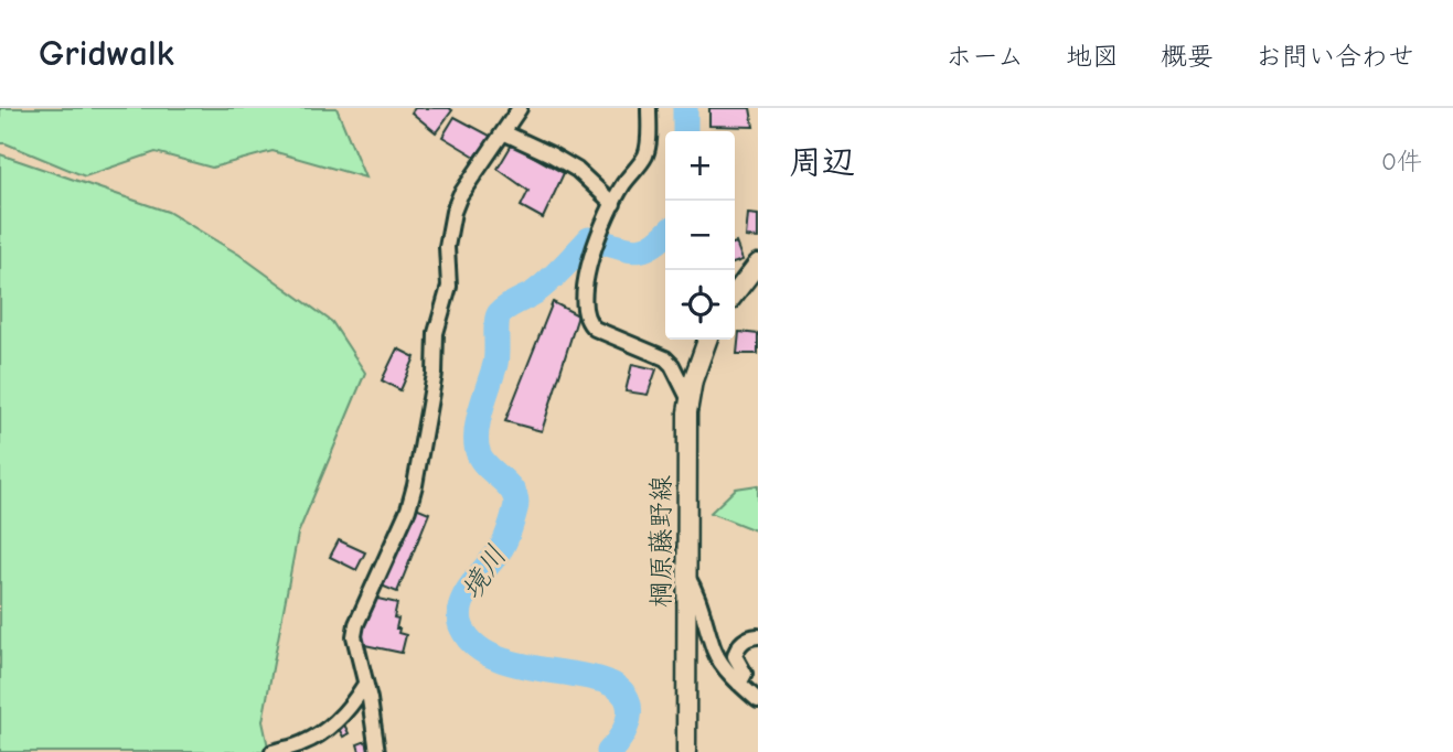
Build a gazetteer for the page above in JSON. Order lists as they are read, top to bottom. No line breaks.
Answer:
{"streets":{"main road":["棡原藤野線"]},"water":["境川"],"page":{"header":"Gridwalk","nav":["ホーム","地図","概要","お問い合わせ"],"heading":["周辺","0件"],"map_buttons":["+","−"]}}
